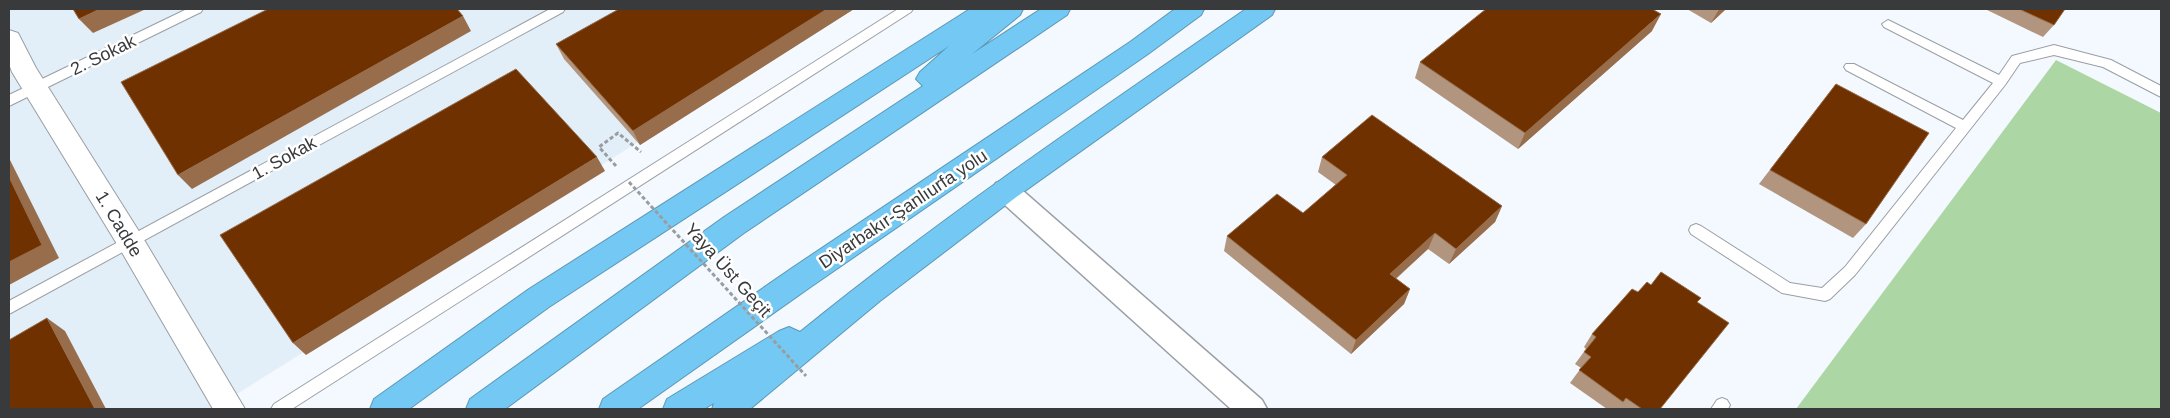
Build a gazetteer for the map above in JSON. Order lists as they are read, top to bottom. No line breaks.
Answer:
{"streets":{"highway":["Diyarbakır-Şanlıurfa yolu"],"street":["1. Cadde"],"lane":["2. Sokak","1. Sokak"],"path":["Yaya Üst Geçit"]},"crossings":[["2. Sokak","1. Cadde"],["1. Sokak","1. Cadde"]]}
